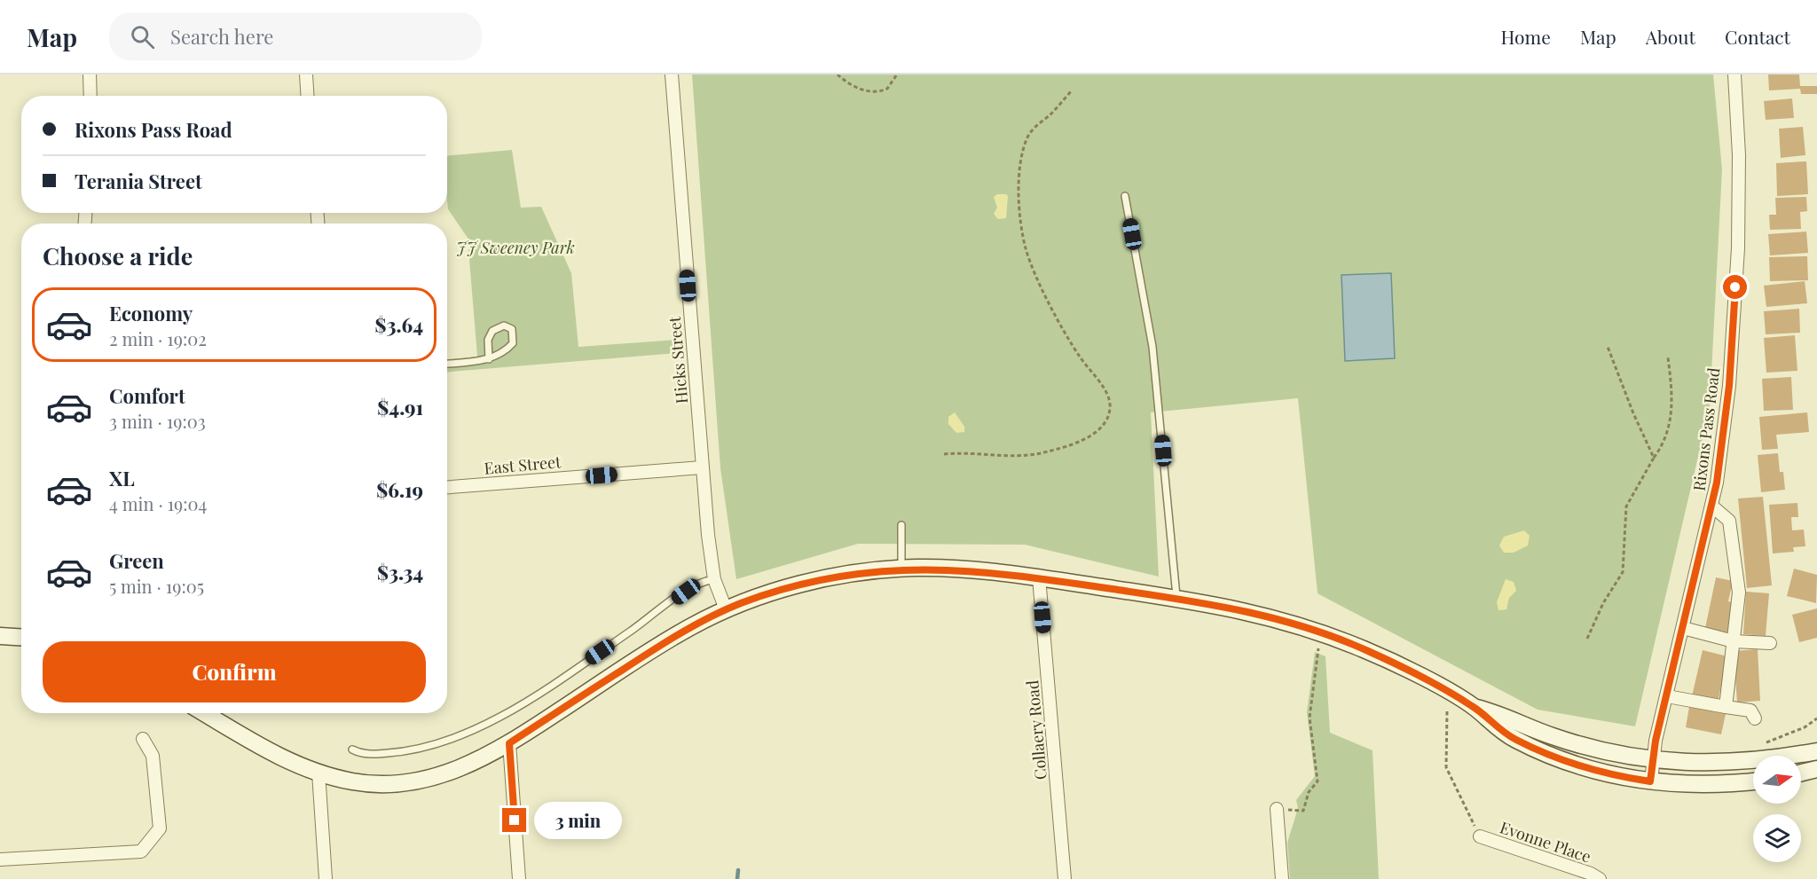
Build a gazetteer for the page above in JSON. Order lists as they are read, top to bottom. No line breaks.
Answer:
{"streets":{"street":["Hicks Street","Rixons Pass Road","East Street","Collaery Road","Evonne Place"]},"crossings":[["Hicks Street","East Street"]],"parks":["JJ Sweeney Park"],"north":"right","page":{"header":"Map","search":"Search here","nav":["Home","Map","About","Contact"],"banner":["Rixons Pass Road","Terania Street"],"heading":"Choose a ride","list":[{"name":"Economy","note":"2 min · 19:02","value":"$3.64"},{"name":"Comfort","note":"3 min · 19:03","value":"$4.91"},{"name":"XL","note":"4 min · 19:04","value":"$6.19"},{"name":"Green","note":"5 min · 19:05","value":"$3.34"}],"buttons":"Confirm","bubble":"3 min"}}
